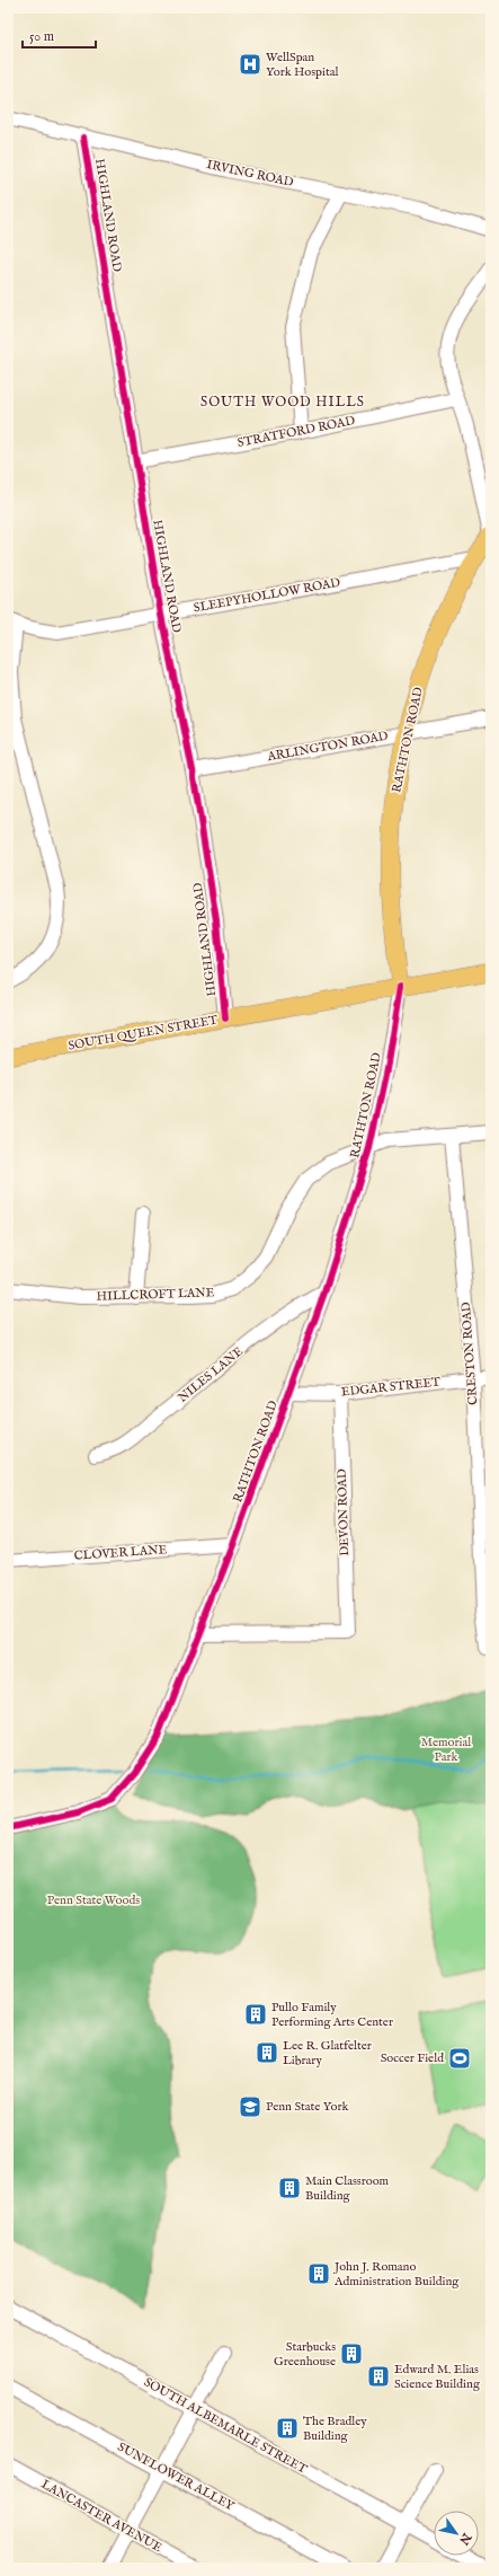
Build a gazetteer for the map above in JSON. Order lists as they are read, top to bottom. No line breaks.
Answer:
{"streets":{"main road":["RATHTON ROAD","SOUTH QUEEN STREET"],"street":["IRVING ROAD","HIGHLAND ROAD","STRATFORD ROAD","SLEEPYHOLLOW ROAD","ARLINGTON ROAD","HILLCROFT LANE","CRESTON ROAD","NILES LANE","EDGAR STREET","DEVON ROAD","CLOVER LANE","SOUTH ALBEMARLE STREET","SUNFLOWER ALLEY","LANCASTER AVENUE"]},"crossings":[["IRVING ROAD","HIGHLAND ROAD"],["HIGHLAND ROAD","STRATFORD ROAD"],["HIGHLAND ROAD","SLEEPYHOLLOW ROAD"],["HIGHLAND ROAD","ARLINGTON ROAD"],["HIGHLAND ROAD","SOUTH QUEEN STREET"],["SLEEPYHOLLOW ROAD","RATHTON ROAD"],["RATHTON ROAD","ARLINGTON ROAD"],["RATHTON ROAD","SOUTH QUEEN STREET"],["RATHTON ROAD","HILLCROFT LANE"],["RATHTON ROAD","NILES LANE"],["RATHTON ROAD","EDGAR STREET"],["RATHTON ROAD","DEVON ROAD"],["RATHTON ROAD","CLOVER LANE"],["HILLCROFT LANE","CRESTON ROAD"],["CRESTON ROAD","EDGAR STREET"],["EDGAR STREET","DEVON ROAD"]],"districts":["SOUTH WOOD HILLS"],"parks":["Memorial Park","Penn State Woods"],"places":{"hospital":["WellSpan York Hospital"],"building":["Pullo Family Performing Arts Center","Lee R. Glatfelter Library","Main Classroom Building","John J. Romano Administration Building","Starbucks Greenhouse","Edward M. Elias Science Building","The Bradley Building"],"sports":["Soccer Field"],"school or university":["Penn State York"]},"scale_bar":"50 m","north":"bottom right"}
